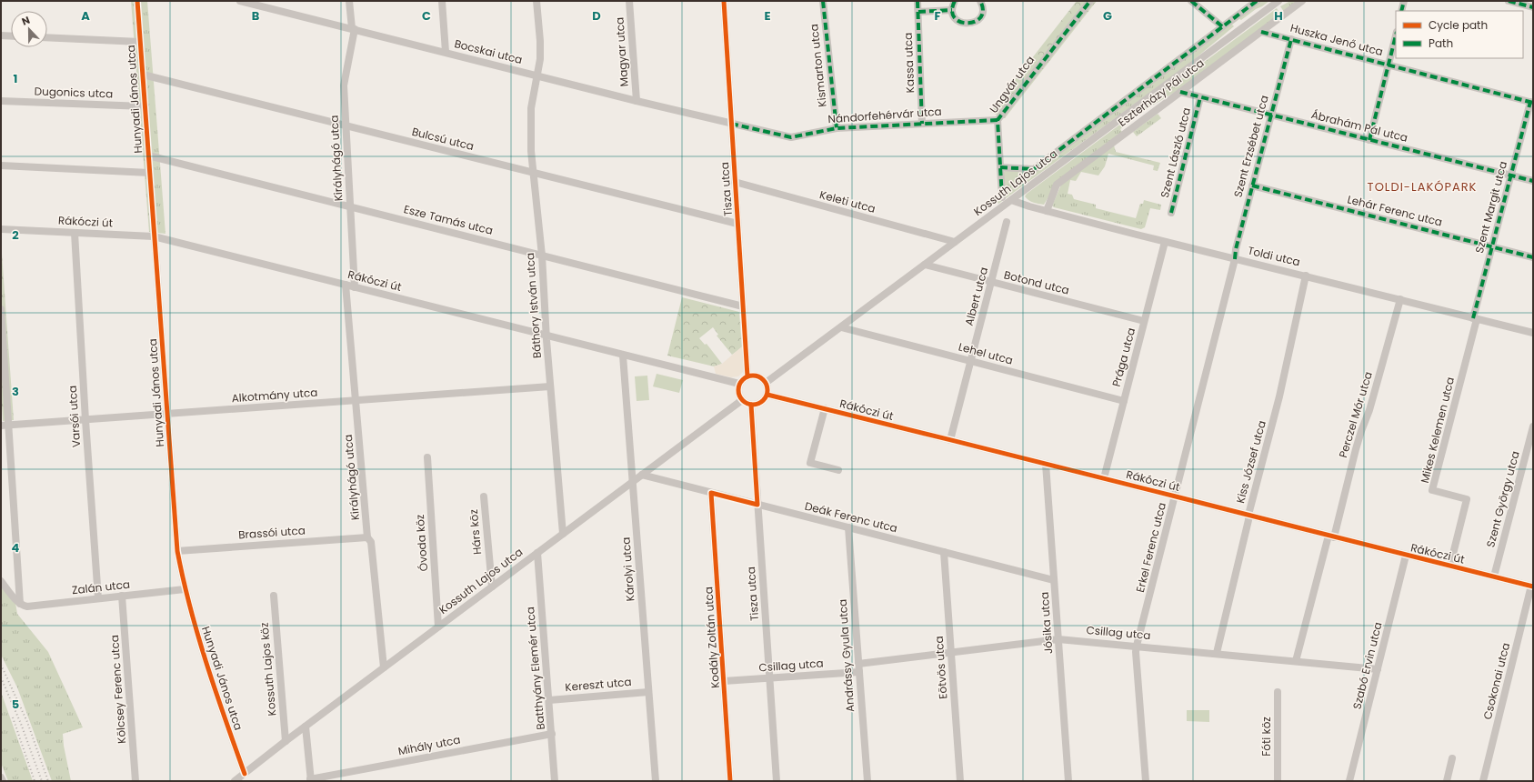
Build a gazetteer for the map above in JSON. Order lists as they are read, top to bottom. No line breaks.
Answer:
{"streets":{"street":["Huszka Jenő utca","Bocskai utca","Magyar utca","Kassa utca","Kismarton utca","Ungvár utca","Dugonics utca","Eszterházy Pál utca","Hunyadi János utca","Nándorfehérvár utca","Ábrahám Pál utca","Bulcsú utca","Szent Erzsébet utca","Szent László utca","Királyhágó utca","Kossuth Lajos utca","Tisza utca","Keleti utca","Szent Margit utca","Lehár Ferenc utca","Esze Tamás utca","Rákóczi út","Toldi utca","Botond utca","Albert utca","Báthory István utca","Lehel utca","Prága utca","Alkotmány utca","Perczel Mór utca","Varsói utca","Mikes Kelemen utca","Kiss József utca","Szent György utca","Deák Ferenc utca","Hárs köz","Brassói utca","Óvoda köz","Erkel Ferenc utca","Károlyi utca","Zalán utca","Jósika utca","Csillag utca","Kodály Zoltán utca","Andrássy Gyula utca","Szabó Ervin utca","Eötvös utca","Batthyány Elemér utca","Kossuth Lajos köz","Csokonai utca","Kereszt utca","Kölcsey Ferenc utca","Fóti köz","Mihály utca"]},"crossings":[["Huszka Jenő utca","Eszterházy Pál utca"],["Huszka Jenő utca","Szent Erzsébet utca"],["Huszka Jenő utca","Szent Margit utca"],["Bocskai utca","Magyar utca"],["Bocskai utca","Nándorfehérvár utca"],["Bocskai utca","Királyhágó utca"],["Bocskai utca","Tisza utca"],["Bocskai utca","Báthory István utca"],["Kassa utca","Nándorfehérvár utca"],["Kismarton utca","Nándorfehérvár utca"],["Ungvár utca","Nándorfehérvár utca"],["Ungvár utca","Kossuth Lajos utca"],["Dugonics utca","Hunyadi János utca"],["Eszterházy Pál utca","Ábrahám Pál utca"],["Eszterházy Pál utca","Toldi utca"],["Hunyadi János utca","Bulcsú utca"],["Hunyadi János utca","Kossuth Lajos utca"],["Hunyadi János utca","Esze Tamás utca"],["Hunyadi János utca","Rákóczi út"],["Hunyadi János utca","Alkotmány utca"],["Hunyadi János utca","Brassói utca"],["Hunyadi János utca","Zalán utca"],["Nándorfehérvár utca","Tisza utca"],["Ábrahám Pál utca","Szent Erzsébet utca"],["Ábrahám Pál utca","Szent László utca"],["Ábrahám Pál utca","Szent Margit utca"],["Bulcsú utca","Királyhágó utca"],["Bulcsú utca","Tisza utca"],["Bulcsú utca","Báthory István utca"],["Szent Erzsébet utca","Lehár Ferenc utca"],["Szent Erzsébet utca","Toldi utca"],["Szent Erzsébet utca","Erkel Ferenc utca"],["Királyhágó utca","Kossuth Lajos utca"],["Királyhágó utca","Esze Tamás utca"],["Királyhágó utca","Rákóczi út"],["Királyhágó utca","Alkotmány utca"],["Királyhágó utca","Brassói utca"],["Kossuth Lajos utca","Tisza utca"],["Kossuth Lajos utca","Keleti utca"],["Kossuth Lajos utca","Rákóczi út"],["Kossuth Lajos utca","Toldi utca"],["Kossuth Lajos utca","Botond utca"],["Kossuth Lajos utca","Báthory István utca"],["Kossuth Lajos utca","Lehel utca"],["Kossuth Lajos utca","Deák Ferenc utca"],["Kossuth Lajos utca","Hárs köz"],["Kossuth Lajos utca","Óvoda köz"],["Kossuth Lajos utca","Károlyi utca"],["Kossuth Lajos utca","Batthyány Elemér utca"],["Kossuth Lajos utca","Kossuth Lajos köz"],["Tisza utca","Keleti utca"],["Tisza utca","Esze Tamás utca"],["Tisza utca","Rákóczi út"],["Tisza utca","Deák Ferenc utca"],["Tisza utca","Csillag utca"],["Szent Margit utca","Lehár Ferenc utca"],["Szent Margit utca","Toldi utca"],["Szent Margit utca","Mikes Kelemen utca"],["Esze Tamás utca","Báthory István utca"],["Rákóczi út","Albert utca"],["Rákóczi út","Báthory István utca"],["Rákóczi út","Prága utca"],["Rákóczi út","Perczel Mór utca"],["Rákóczi út","Varsói utca"],["Rákóczi út","Mikes Kelemen utca"],["Rákóczi út","Kiss József utca"],["Rákóczi út","Szent György utca"],["Rákóczi út","Erkel Ferenc utca"],["Rákóczi út","Károlyi utca"],["Rákóczi út","Jósika utca"],["Rákóczi út","Szabó Ervin utca"],["Rákóczi út","Csokonai utca"],["Toldi utca","Prága utca"],["Toldi utca","Perczel Mór utca"],["Toldi utca","Mikes Kelemen utca"],["Toldi utca","Kiss József utca"],["Toldi utca","Erkel Ferenc utca"],["Botond utca","Albert utca"],["Botond utca","Prága utca"],["Albert utca","Lehel utca"],["Báthory István utca","Alkotmány utca"],["Lehel utca","Prága utca"],["Alkotmány utca","Varsói utca"],["Perczel Mór utca","Csillag utca"],["Varsói utca","Zalán utca"],["Kiss József utca","Csillag utca"],["Deák Ferenc utca","Jósika utca"],["Deák Ferenc utca","Kodály Zoltán utca"],["Deák Ferenc utca","Andrássy Gyula utca"],["Deák Ferenc utca","Eötvös utca"],["Erkel Ferenc utca","Csillag utca"],["Károlyi utca","Kereszt utca"],["Zalán utca","Kölcsey Ferenc utca"],["Jósika utca","Csillag utca"],["Csillag utca","Kodály Zoltán utca"],["Csillag utca","Andrássy Gyula utca"],["Csillag utca","Szabó Ervin utca"],["Csillag utca","Eötvös utca"],["Batthyány Elemér utca","Kereszt utca"],["Batthyány Elemér utca","Mihály utca"]],"districts":["TOLDI-LAKÓPARK"],"legend":["Cycle path","Path"],"north":"top","grid":{"columns":["A","B","C","D","E","F","G","H"],"rows":["1","2","3","4","5"]}}
